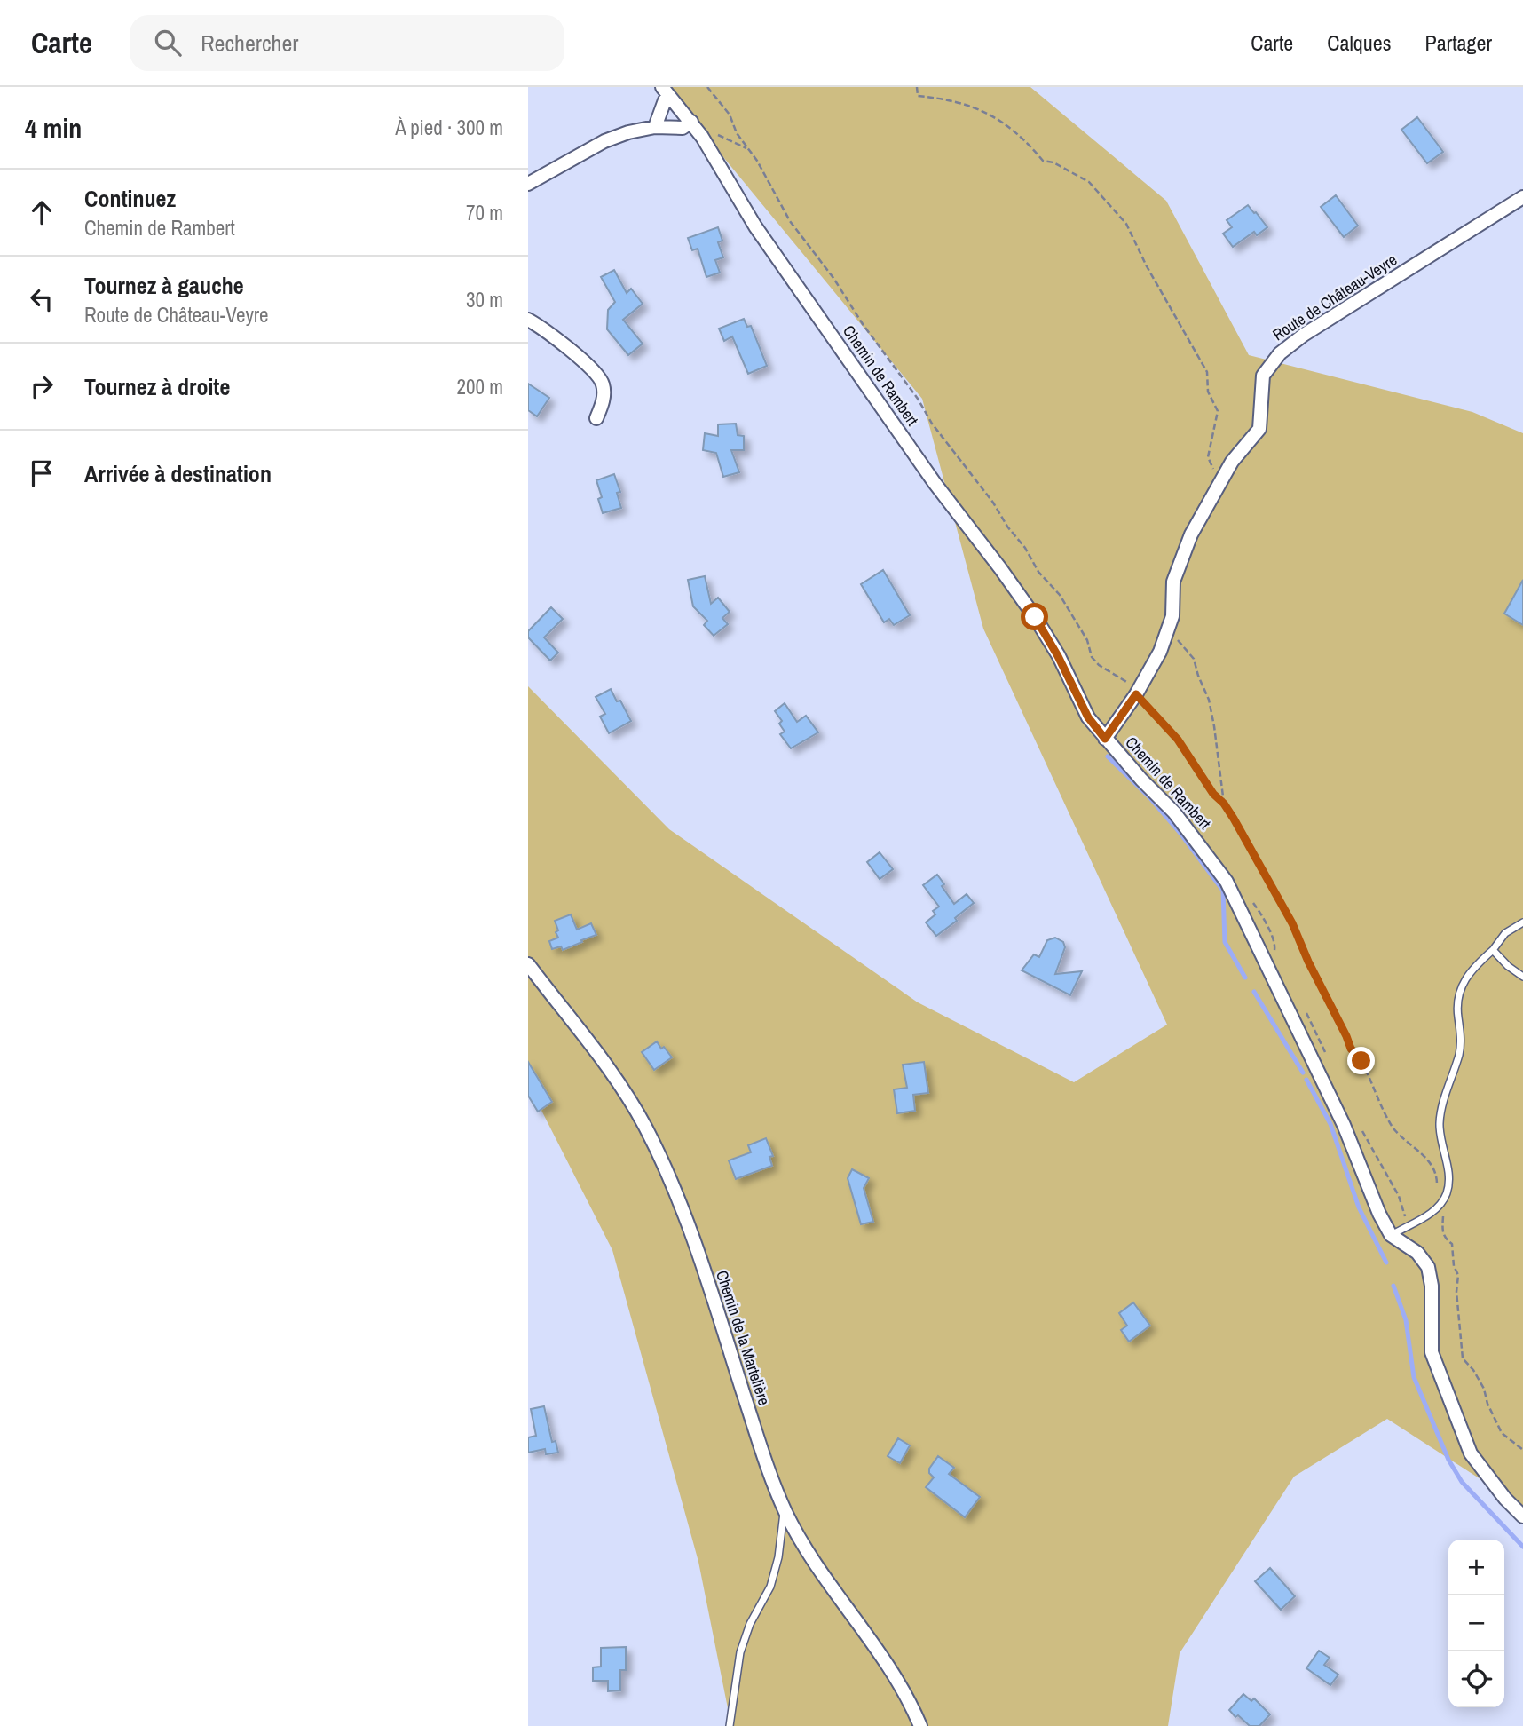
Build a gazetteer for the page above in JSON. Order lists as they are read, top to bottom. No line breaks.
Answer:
{"streets":{"street":["Route de Château-Veyre","Chemin de Rambert","Chemin de la Martelière"]},"crossings":[["Route de Château-Veyre","Chemin de Rambert"]],"page":{"header":"Carte","search":"Rechercher","nav":["Carte","Calques","Partager"],"heading":["4 min","À pied · 300 m"],"list":[["Continuez","Chemin de Rambert","70 m"],["Tournez à gauche","Route de Château-Veyre","30 m"],["Tournez à droite","200 m"],"Arrivée à destination"],"map_buttons":["+","−"]}}
